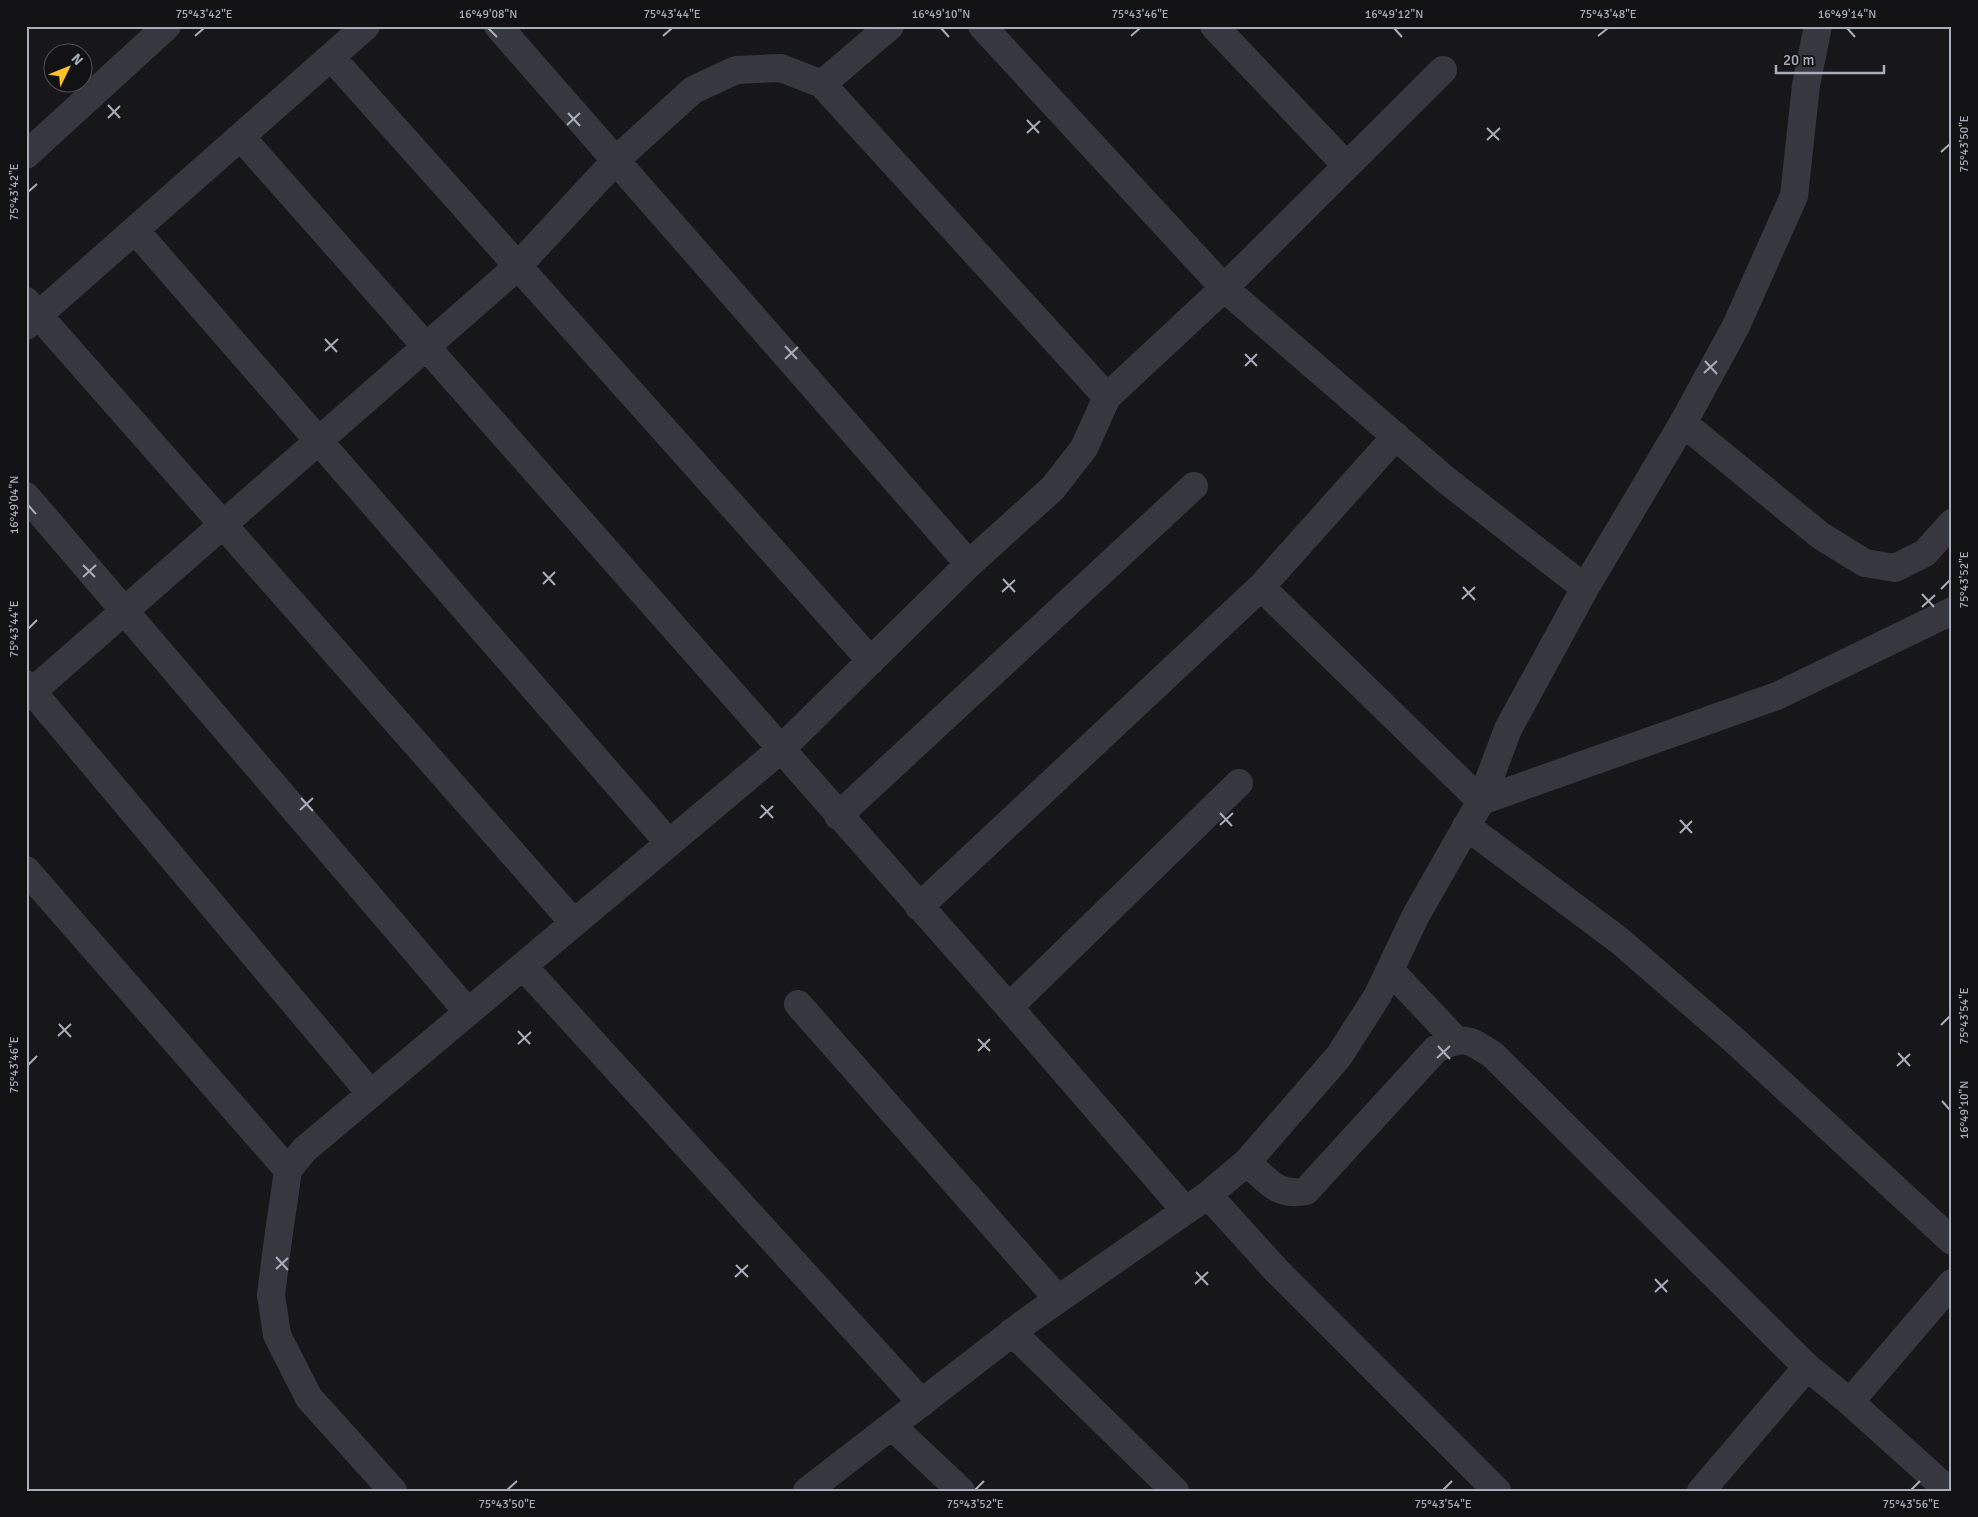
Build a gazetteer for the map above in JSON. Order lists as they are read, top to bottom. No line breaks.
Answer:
{"scale_bar":"20 m","north":"top right","coordinates":["75°43'42\"E","16°49'08\"N","75°43'44\"E","16°49'10\"N","75°43'46\"E","16°49'12\"N","75°43'48\"E","16°49'14\"N","75°43'50\"E","16°49'04\"N","75°43'52\"E","75°43'54\"E","75°43'56\"E"]}
